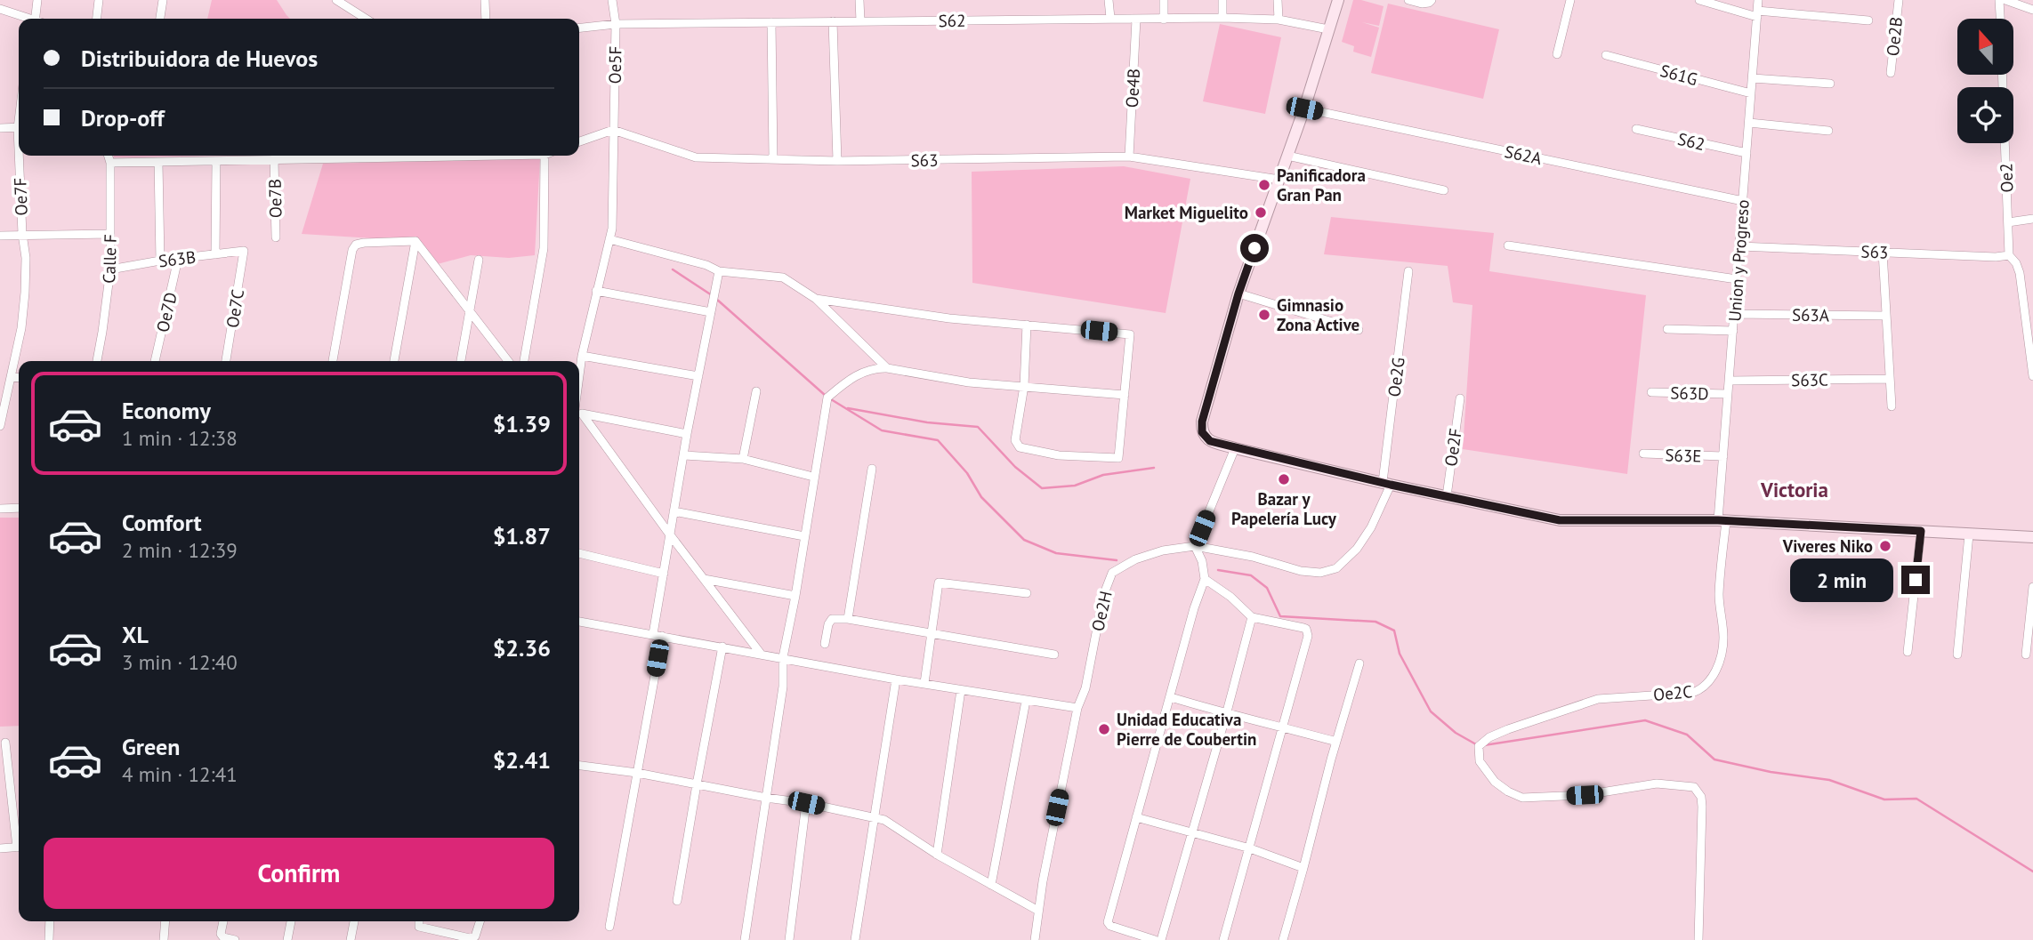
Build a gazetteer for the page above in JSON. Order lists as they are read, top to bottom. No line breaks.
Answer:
{"streets":{"street":["S62","Oe2B","Oe5F","S61G","Oe4B","S62A","S63","Oe2","Oe7F","Oe7B","Calle F","S63B","Union y Progreso","Oe7C","Oe7D","S63A","Oe2G","S63C","S63D","Oe2F","S63E","Oe2H","Oe2C"]},"crossings":[["S62","Oe5F"],["S62","Oe4B"],["S62","Union y Progreso"],["Oe5F","S63"],["S61G","Union y Progreso"],["Oe4B","S63"],["S62A","Union y Progreso"],["S63","Oe2"],["S63","Union y Progreso"],["Calle F","S63B"],["S63B","Oe7C"],["S63B","Oe7D"],["Union y Progreso","S63A"],["Union y Progreso","S63C"],["Union y Progreso","S63D"],["Union y Progreso","S63E"],["Union y Progreso","Oe2C"],["Oe2G","Oe2H"]],"districts":["Victoria"],"places":["Panificadora Gran Pan","Market Miguelito","Gimnasio Zona Active","Bazar y Papelería Lucy","Viveres Niko","Unidad Educativa Pierre de Coubertin"],"north":"top","page":{"banner":["Distribuidora de Huevos","Drop-off"],"list":[{"name":"Economy","note":"1 min · 12:38","value":"$1.39"},{"name":"Comfort","note":"2 min · 12:39","value":"$1.87"},{"name":"XL","note":"3 min · 12:40","value":"$2.36"},{"name":"Green","note":"4 min · 12:41","value":"$2.41"}],"bubble":"2 min","buttons":"Confirm"}}
